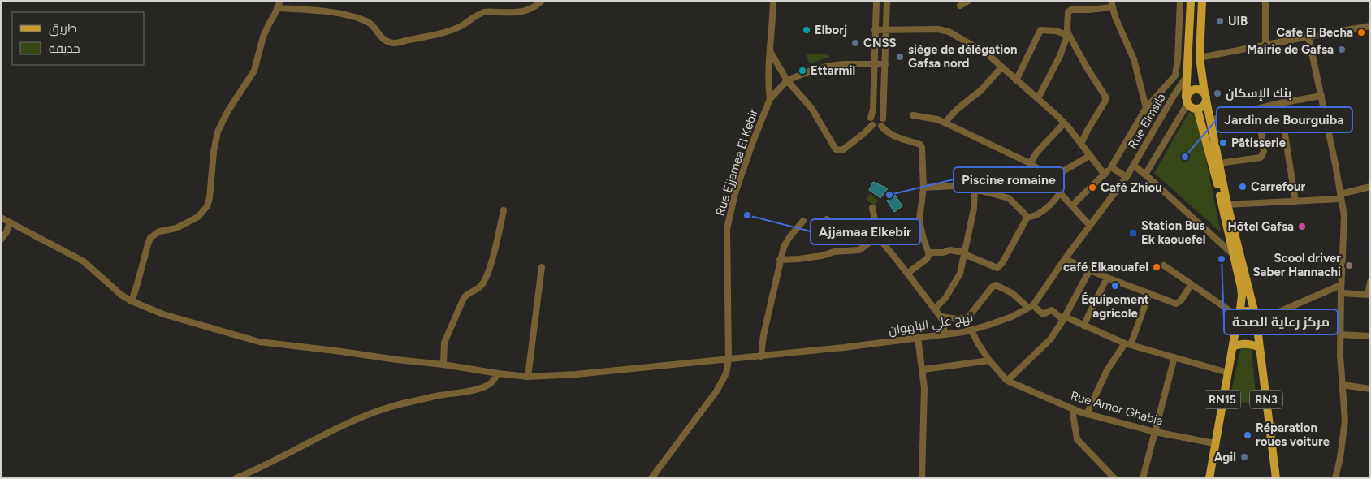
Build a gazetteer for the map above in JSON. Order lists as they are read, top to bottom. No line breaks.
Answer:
{"streets":{"main road":["RN15","RN3"],"street":["Rue Elmsila","Rue Ejjamea El Kebir","نهج علي البلهوان","Rue Amor Ghabia"]},"crossings":[["Rue Elmsila","نهج علي البلهوان"],["Rue Ejjamea El Kebir","نهج علي البلهوان"],["نهج علي البلهوان","Rue Amor Ghabia"],["RN15","RN3"],["RN15","Rue Amor Ghabia"]],"places":{"other":["UIB","Elborj","Cafe El Becha","CNSS","Mairie de Gafsa","siège de délégation Gafsa nord","Ettarmil","بنك الإسكان","Pâtisserie","Jardin de Bourguiba","Carrefour","Café Zhiou","Piscine romaine","Ajjamaa Elkebir","Hôtel Gafsa","مركز رعاية الصحة","Scool driver Saber Hannachi","café Elkaouafel","Équipement agricole","Réparation roues voiture","Agil"],"transit":["Station Bus Ek kaouefel"]},"legend":["طريق","حديقة"]}
